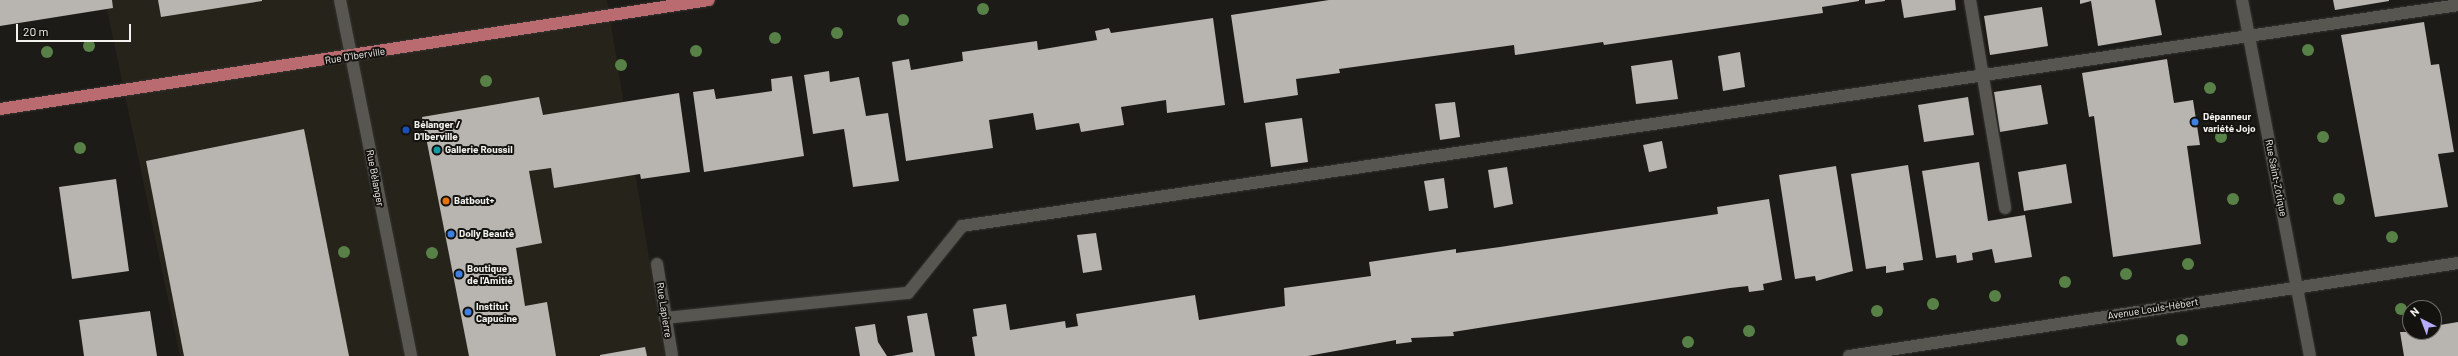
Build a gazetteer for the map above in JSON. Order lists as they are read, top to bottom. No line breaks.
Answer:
{"streets":{"main road":["Rue D'Iberville"],"street":["Rue Bélanger","Rue Saint-Zotique","Avenue Louis-Hébert","Rue Lapierre"]},"crossings":[["Rue D'Iberville","Rue Bélanger"],["Rue Saint-Zotique","Avenue Louis-Hébert"]],"places":["Dépanneur variété Jojo","Bélanger / D'Iberville","Gallerie Roussil","Batbout+","Dolly Beauté","Boutique de l'Amitié","Institut Capucine"],"scale_bar":"20 m","north":"top left"}
